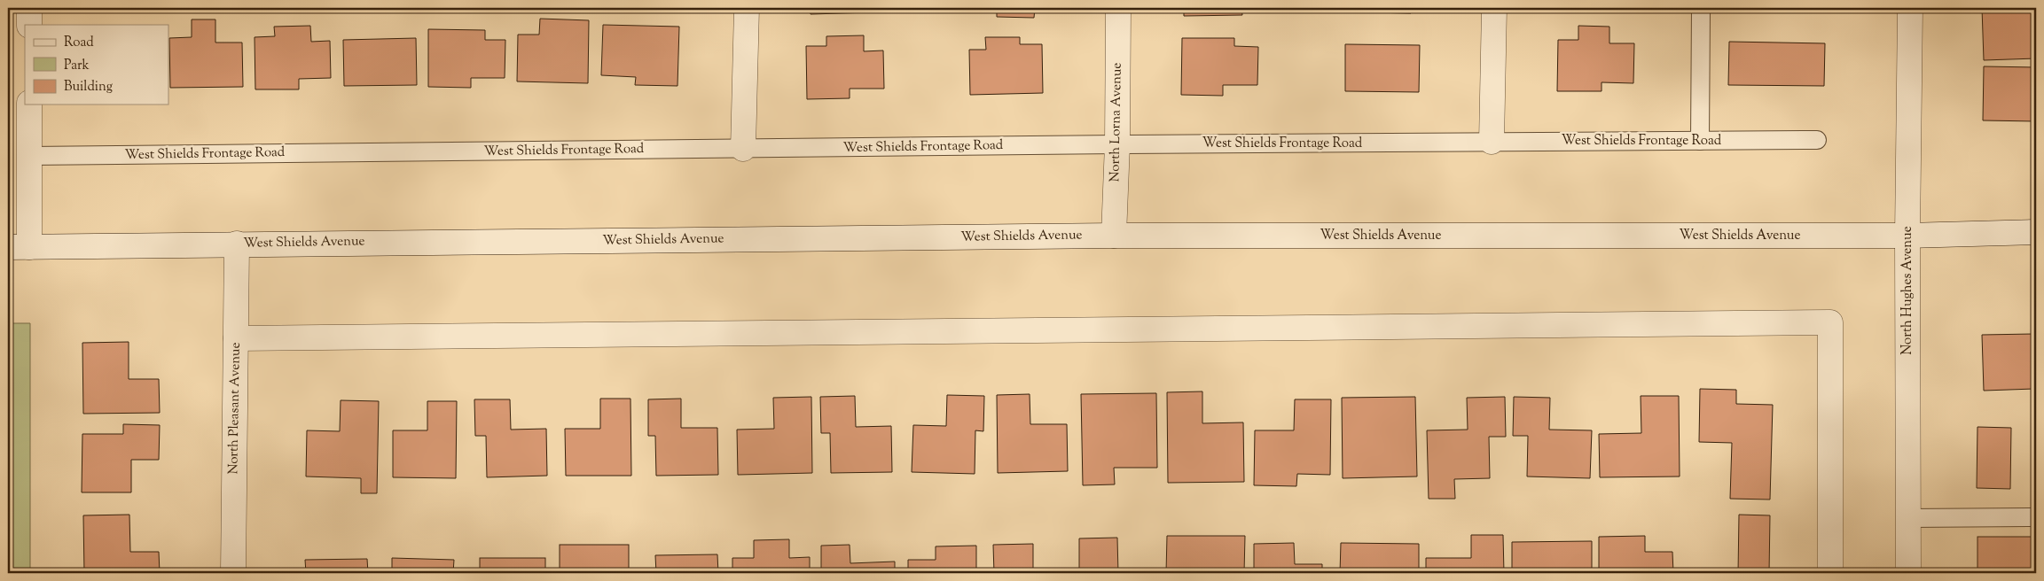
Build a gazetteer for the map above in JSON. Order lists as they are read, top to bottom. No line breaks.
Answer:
{"streets":{"street":["North Lorna Avenue","West Shields Avenue","North Hughes Avenue","North Pleasant Avenue"],"lane":["West Shields Frontage Road"]},"crossings":[["North Lorna Avenue","West Shields Frontage Road"],["North Lorna Avenue","West Shields Avenue"],["West Shields Avenue","North Hughes Avenue"],["West Shields Avenue","North Pleasant Avenue"]],"legend":["Road","Park","Building"]}
